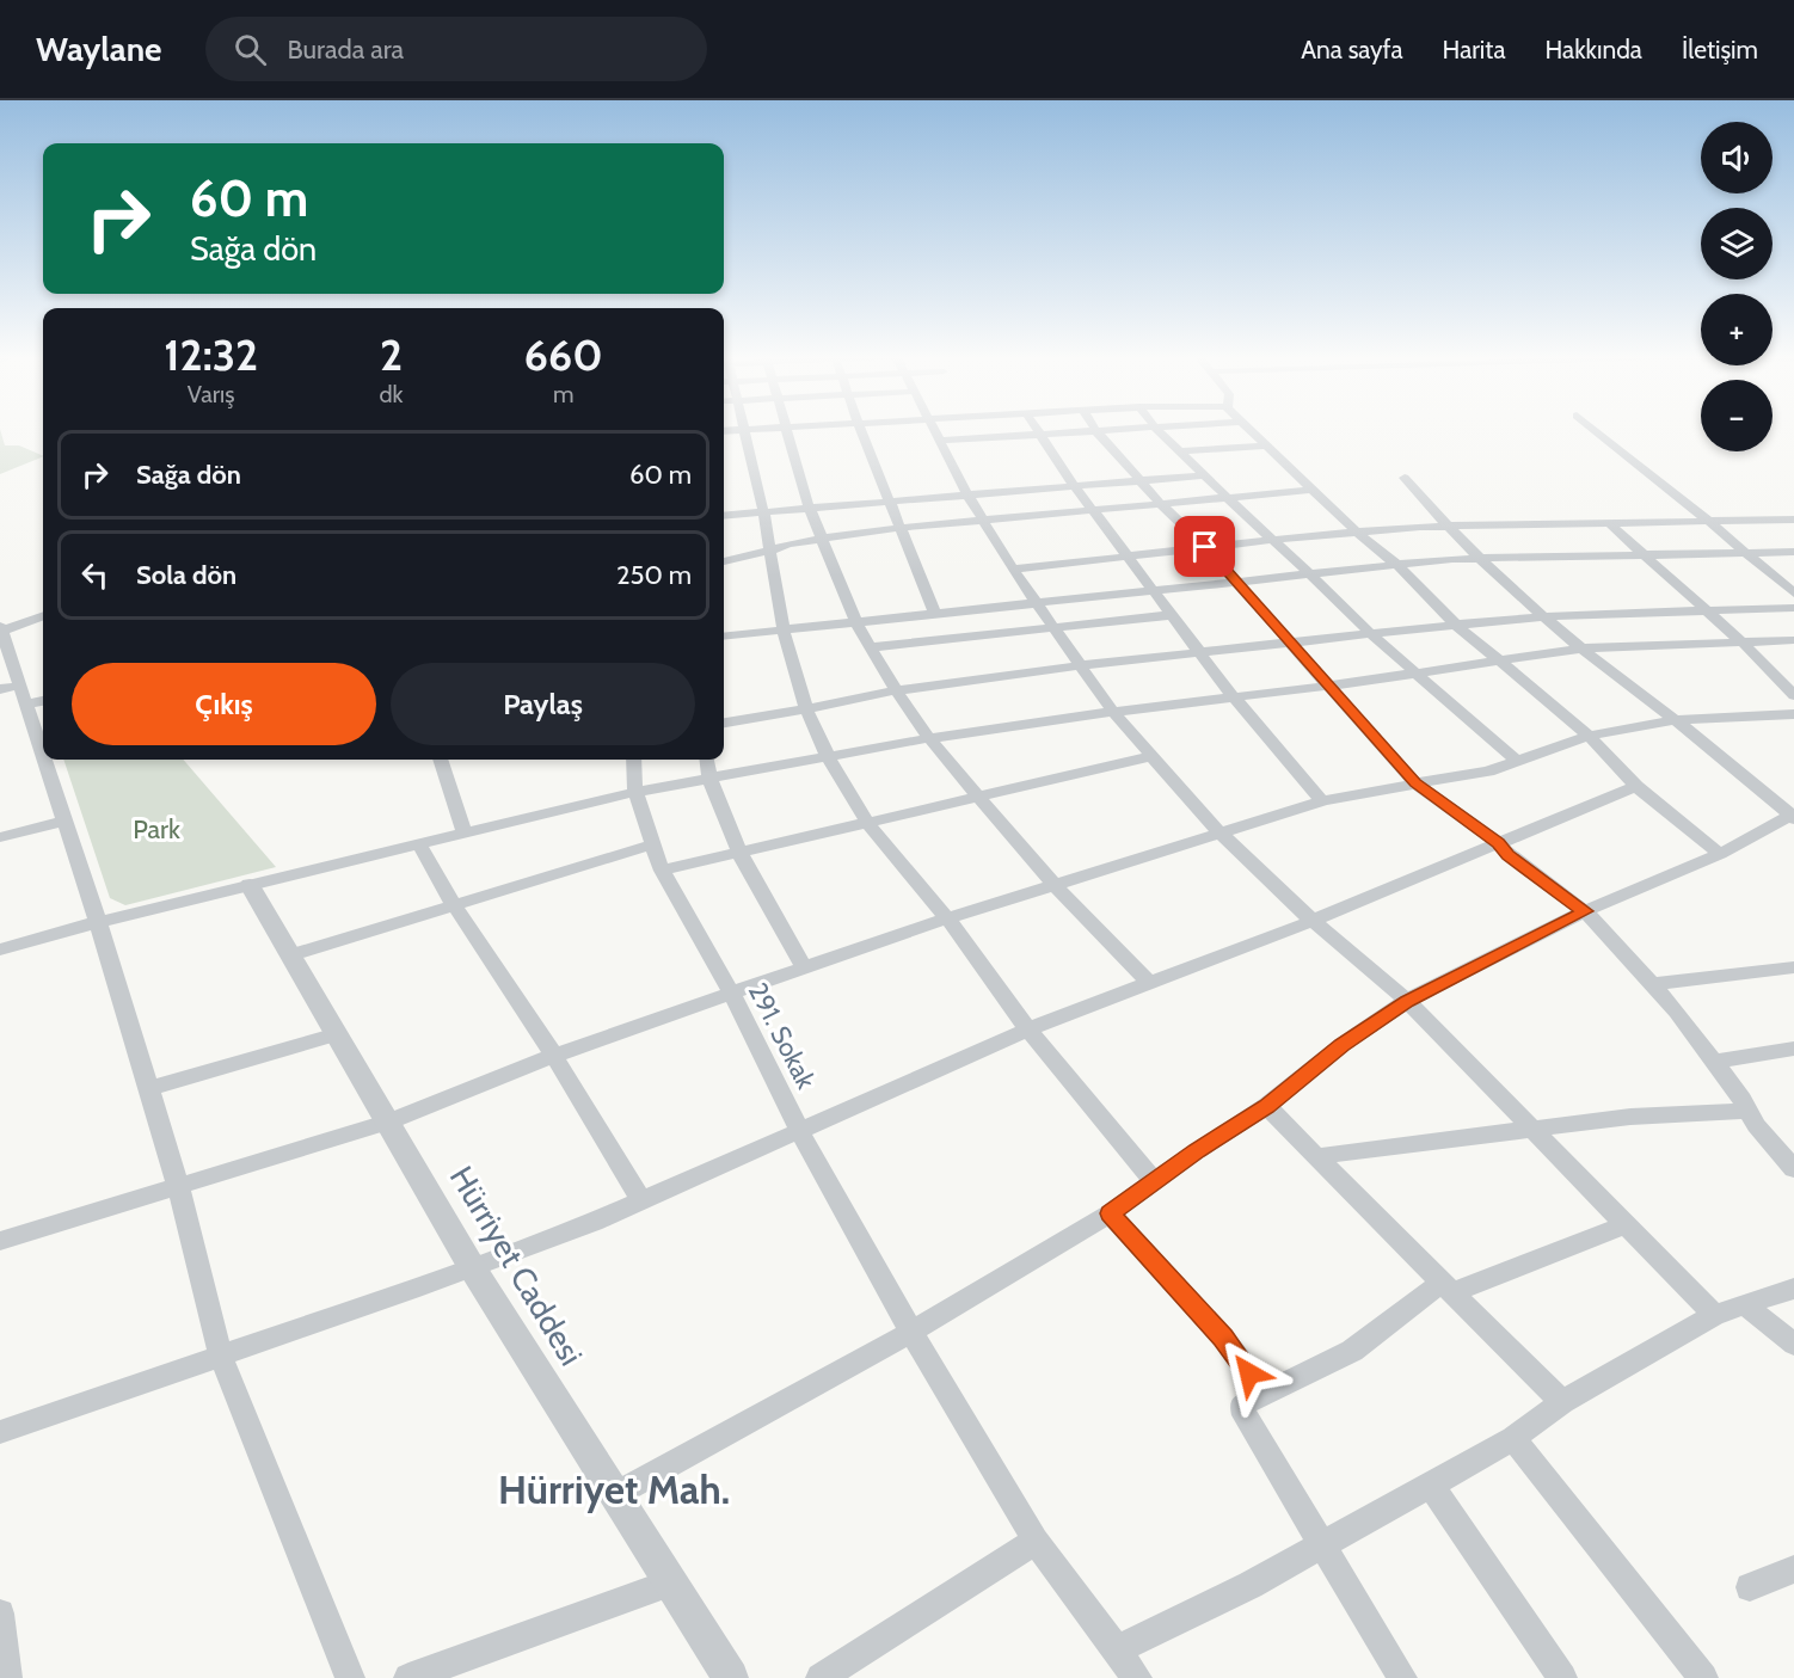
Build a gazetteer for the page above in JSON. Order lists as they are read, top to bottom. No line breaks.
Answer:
{"streets":{"street":["291. Sokak","Hürriyet Caddesi"]},"districts":["Hürriyet Mah."],"parks":["Park"],"page":{"header":"Waylane","search":"Burada ara","nav":["Ana sayfa","Harita","Hakkında","İletişim"],"map_buttons":["+","−"],"turn":["60 m","Sağa dön"],"eta":["12:32","Varış","2","dk","660","m"],"list":[{"name":"Sağa dön","value":"60 m"},{"name":"Sola dön","value":"250 m"}],"buttons":["Çıkış","Paylaş"]}}
